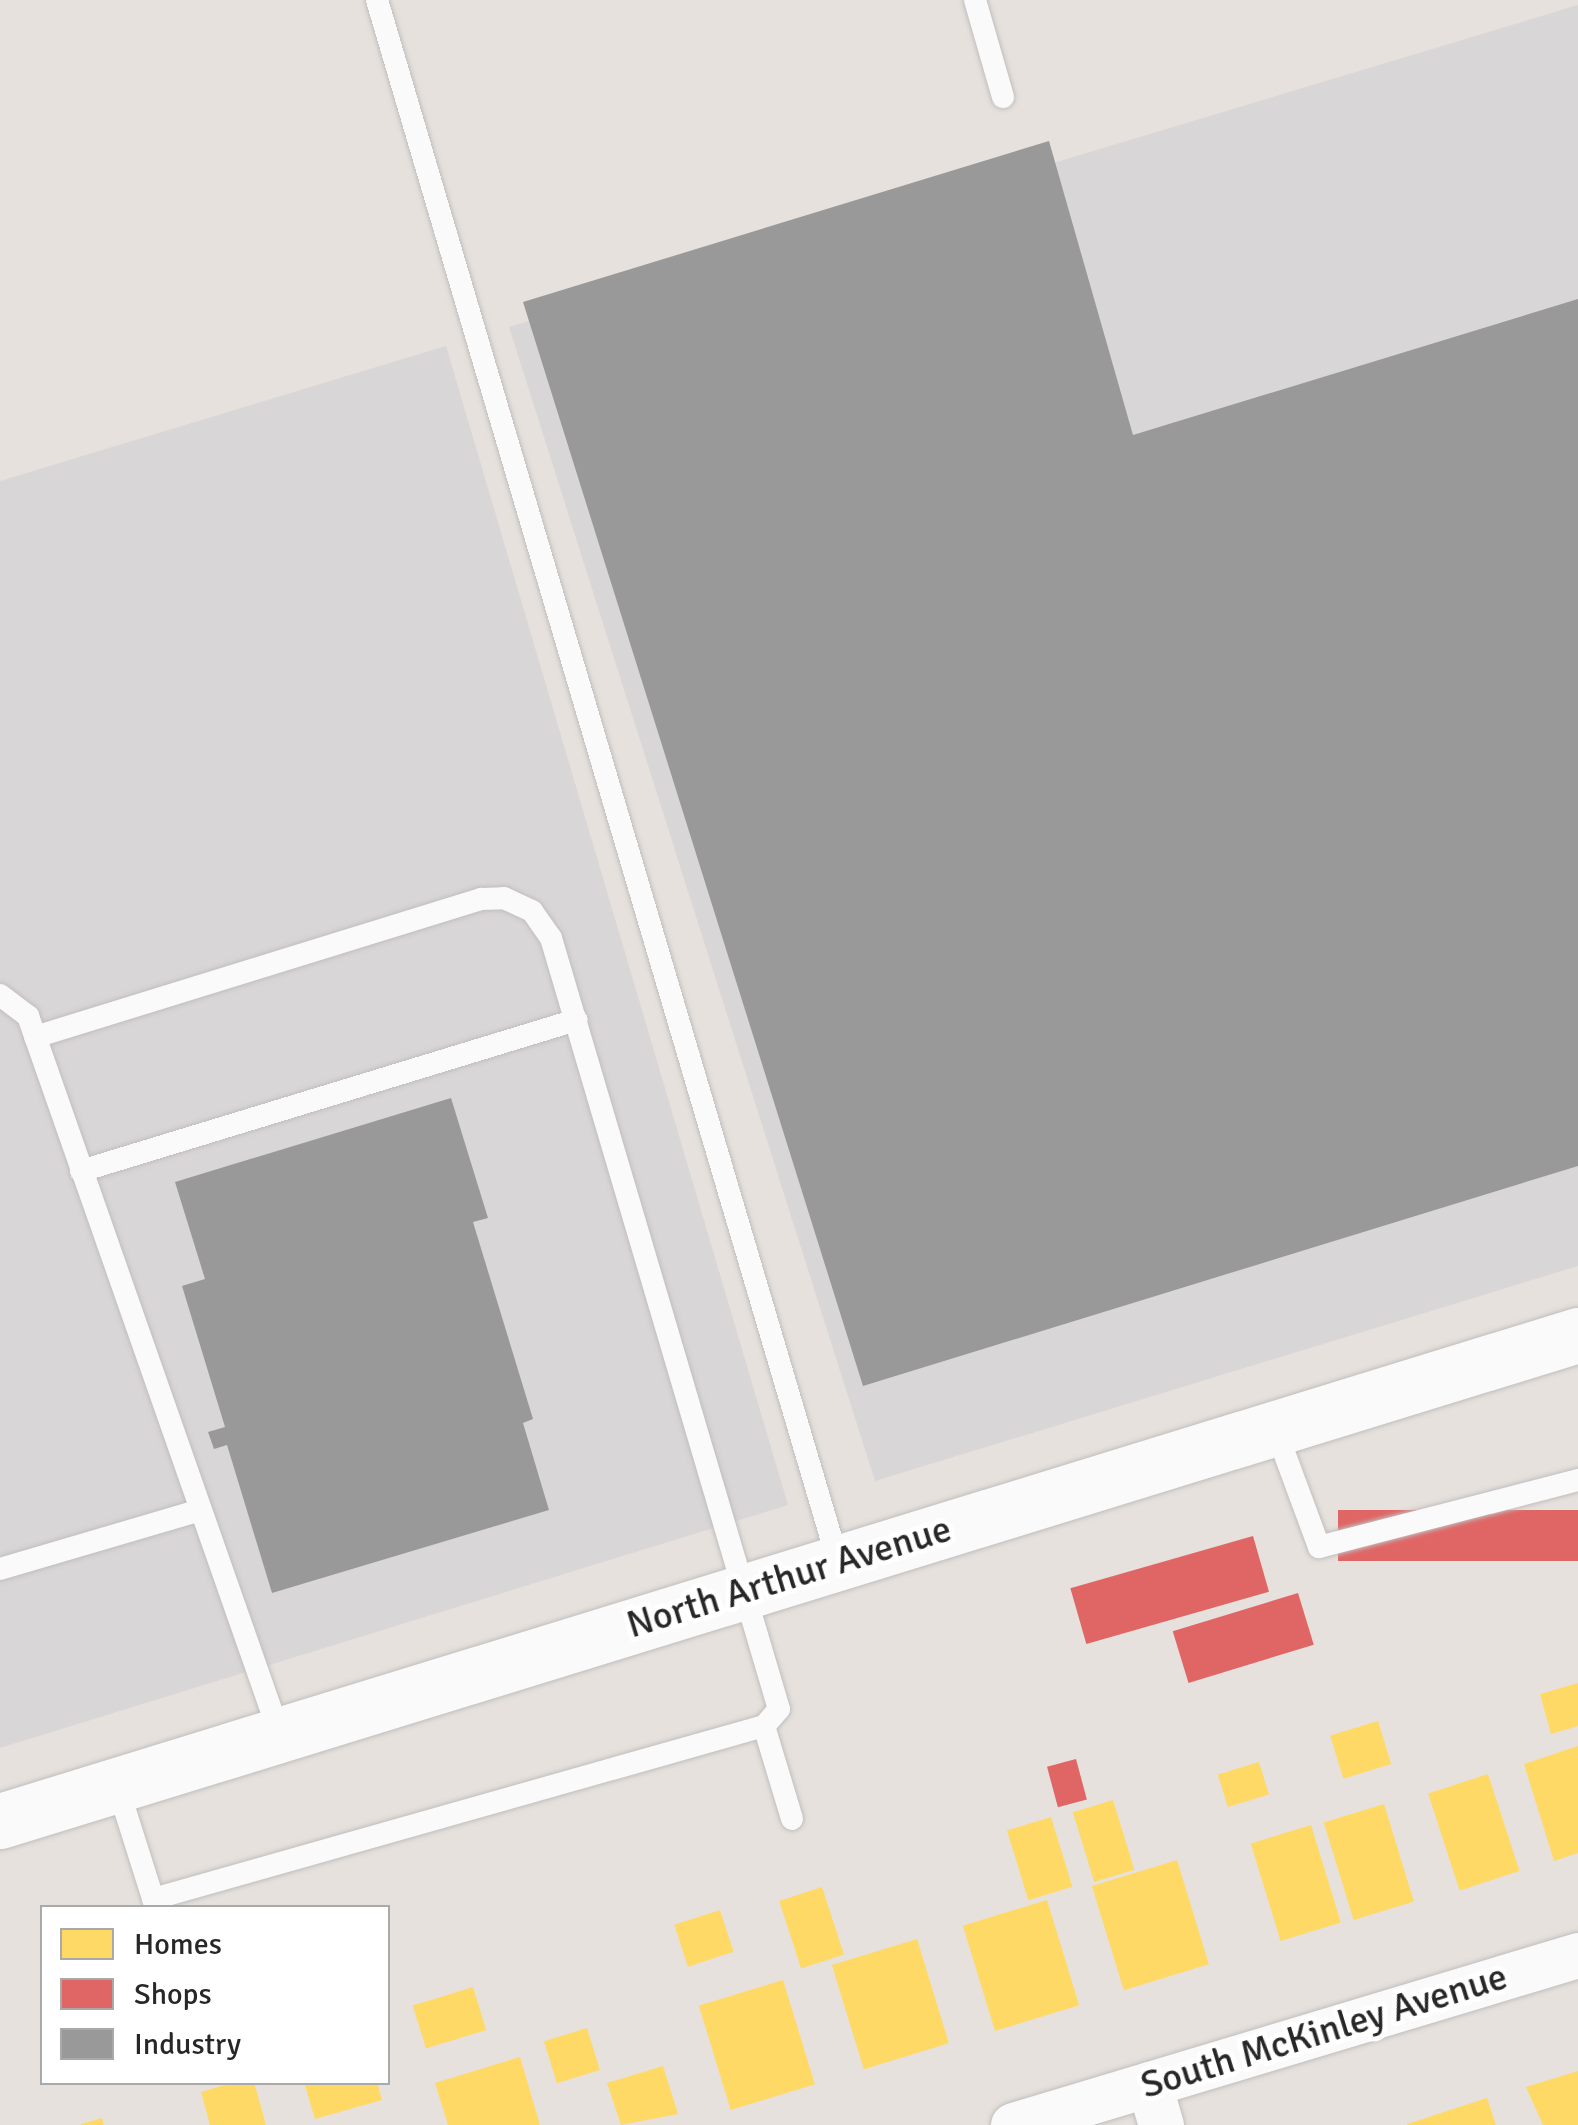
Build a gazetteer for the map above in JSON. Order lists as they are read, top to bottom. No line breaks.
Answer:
{"streets":{"street":["North Arthur Avenue","South McKinley Avenue"]},"legend":["Homes","Shops","Industry"]}
